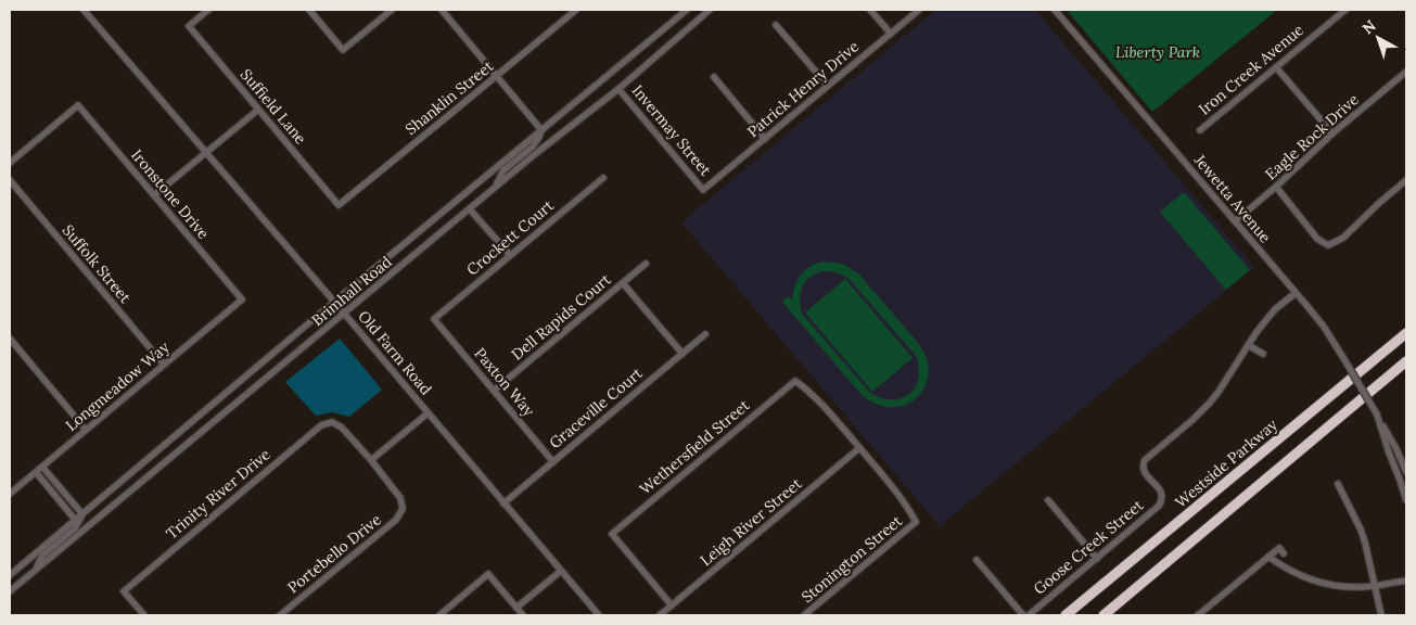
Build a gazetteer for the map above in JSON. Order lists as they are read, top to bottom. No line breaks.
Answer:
{"streets":{"highway":["Westside Parkway"],"street":["Iron Creek Avenue","Patrick Henry Drive","Shanklin Street","Suffield Lane","Invermay Street","Eagle Rock Drive","Ironstone Drive","Jewetta Avenue","Crockett Court","Suffolk Street","Brimhall Road","Dell Rapids Court","Old Farm Road","Paxton Way","Longmeadow Way","Graceville Court","Wethersfield Street","Trinity River Drive","Leigh River Street","Goose Creek Street","Portebello Drive","Stonington Street"]},"crossings":[["Patrick Henry Drive","Invermay Street"],["Shanklin Street","Suffield Lane"],["Invermay Street","Brimhall Road"],["Eagle Rock Drive","Jewetta Avenue"],["Ironstone Drive","Longmeadow Way"],["Crockett Court","Paxton Way"],["Suffolk Street","Longmeadow Way"],["Brimhall Road","Old Farm Road"],["Dell Rapids Court","Paxton Way"],["Old Farm Road","Graceville Court"],["Paxton Way","Graceville Court"],["Wethersfield Street","Leigh River Street"],["Wethersfield Street","Stonington Street"],["Trinity River Drive","Portebello Drive"],["Leigh River Street","Stonington Street"]],"parks":["Liberty Park"],"north":"top left"}
